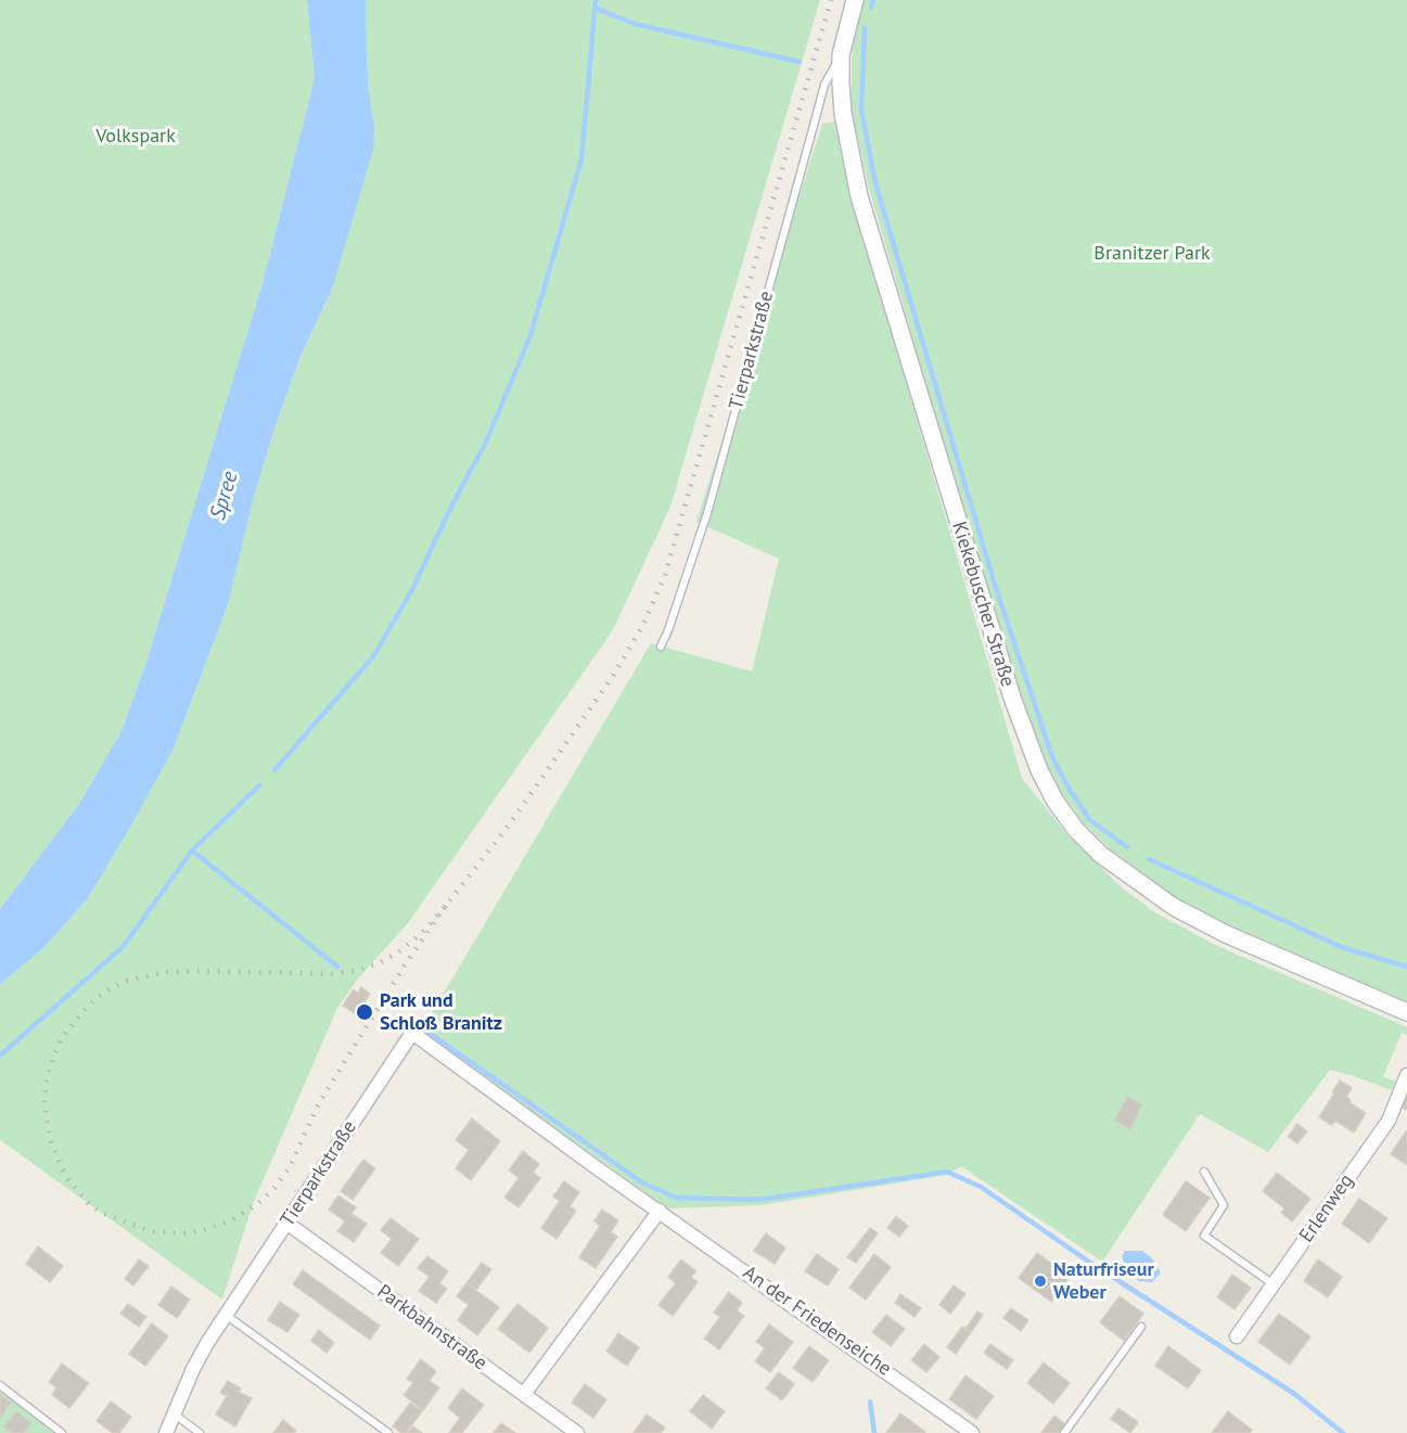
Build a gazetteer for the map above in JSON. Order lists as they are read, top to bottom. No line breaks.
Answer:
{"streets":{"street":["Tierparkstraße","Kiekebuscher Straße","Erlenweg","An der Friedenseiche","Parkbahnstraße"]},"crossings":[["Tierparkstraße","Kiekebuscher Straße"],["Tierparkstraße","An der Friedenseiche"],["Tierparkstraße","Parkbahnstraße"]],"water":["Spree"],"parks":["Volkspark","Branitzer Park"],"places":["Park und Schloß Branitz","Naturfriseur Weber"]}
